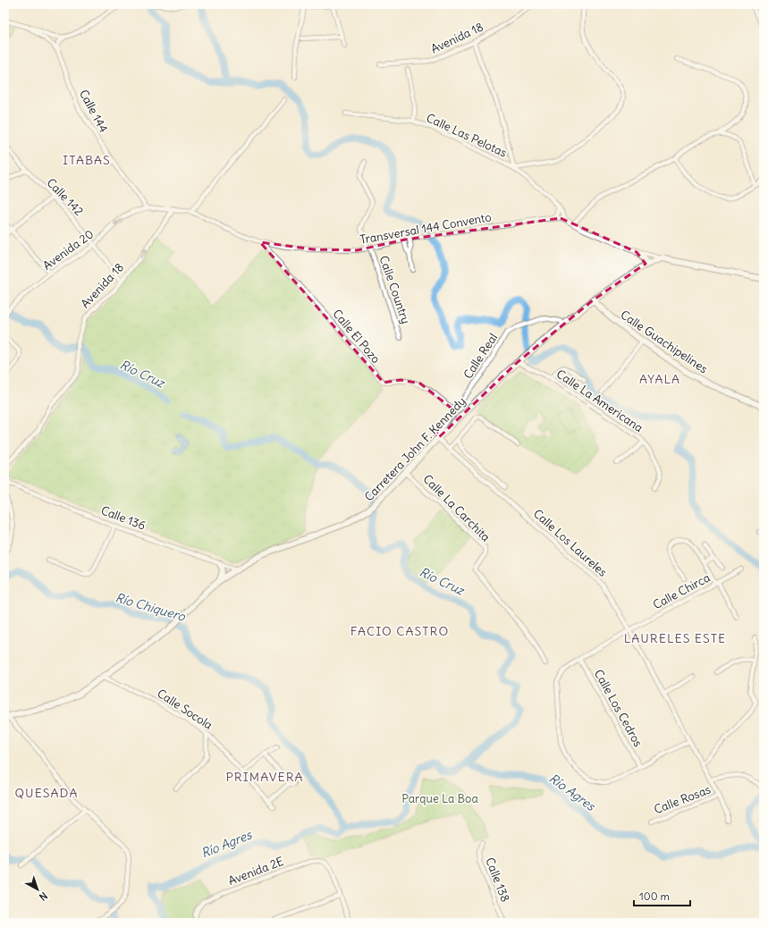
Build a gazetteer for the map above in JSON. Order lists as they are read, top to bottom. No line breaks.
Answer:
{"streets":{"main road":["Calle Guachipelines","Carretera John F. Kennedy"],"street":["Avenida 18","Calle 144","Calle Las Pelotas","Calle 142","Transversal 144 Convento","Avenida 20","Calle Country","Calle El Pozo","Calle Real","Calle La Americana","Calle La Carchita","Calle 136","Calle Los Laureles","Calle Chirca","Calle Los Cedros","Calle Socola","Calle Rosas","Avenida 2E","Calle 138"]},"crossings":[["Avenida 18","Calle 142"],["Avenida 18","Transversal 144 Convento"],["Calle 144","Transversal 144 Convento"],["Calle 144","Avenida 20"],["Calle Las Pelotas","Transversal 144 Convento"],["Calle 142","Avenida 20"],["Transversal 144 Convento","Avenida 20"],["Transversal 144 Convento","Calle Country"],["Transversal 144 Convento","Calle El Pozo"],["Transversal 144 Convento","Carretera John F. Kennedy"],["Calle El Pozo","Calle Real"],["Calle Guachipelines","Carretera John F. Kennedy"],["Calle Real","Carretera John F. Kennedy"],["Calle Real","Calle Los Laureles"],["Calle La Americana","Carretera John F. Kennedy"],["Carretera John F. Kennedy","Calle La Carchita"],["Carretera John F. Kennedy","Calle 136"],["Carretera John F. Kennedy","Calle Los Laureles"],["Carretera John F. Kennedy","Calle Socola"],["Calle Los Laureles","Calle Chirca"],["Calle Los Laureles","Calle Rosas"],["Calle Chirca","Calle Los Cedros"]],"one_way":["Avenida 20"],"districts":["ITABAS","AYALA","FACIO CASTRO","LAURELES ESTE","PRIMAVERA","QUESADA"],"water":["Río Cruz","Río Chiquero","Río Agres"],"parks":["Parque La Boa"],"scale_bar":"100 m","north":"bottom right"}
